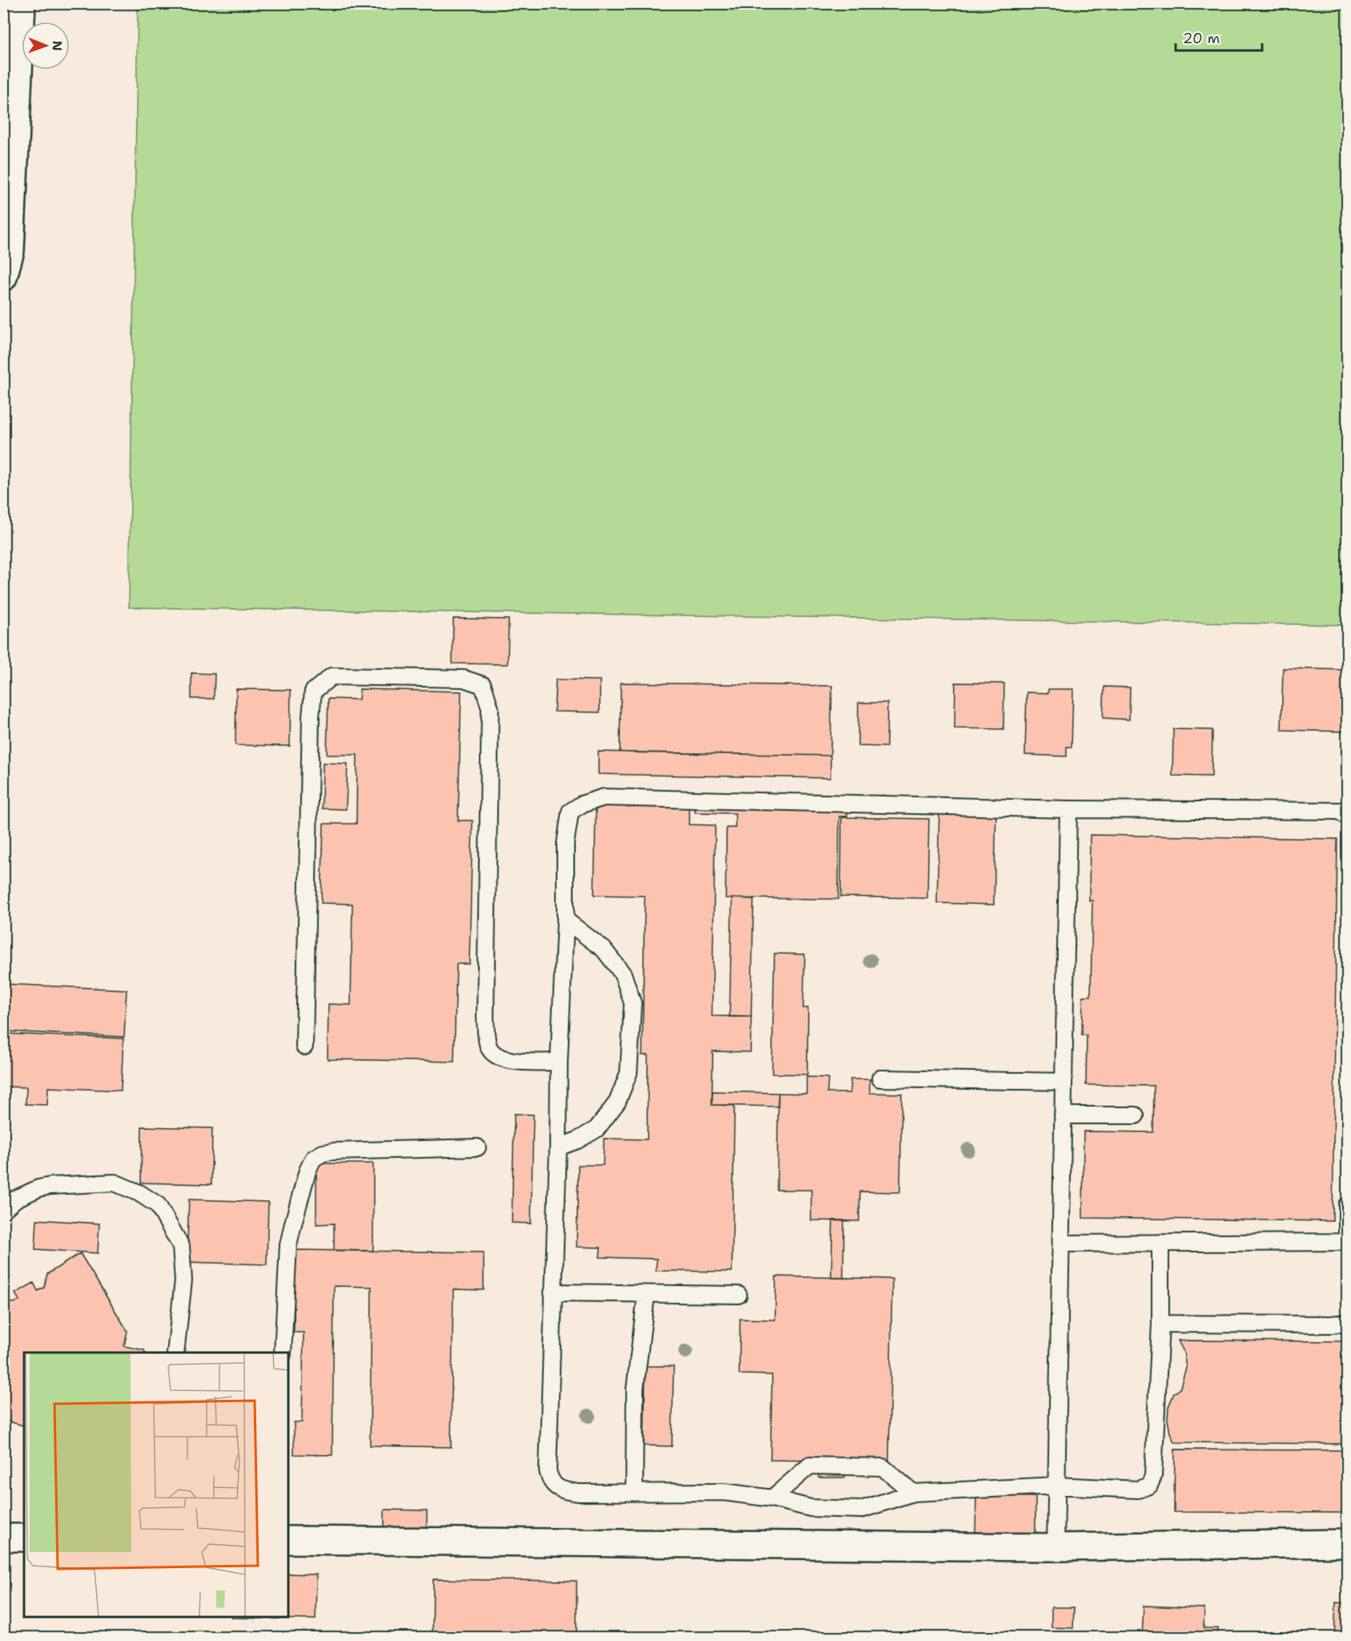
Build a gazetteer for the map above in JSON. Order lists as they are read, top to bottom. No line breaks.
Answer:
{"scale_bar":"20 m","north":"right"}
